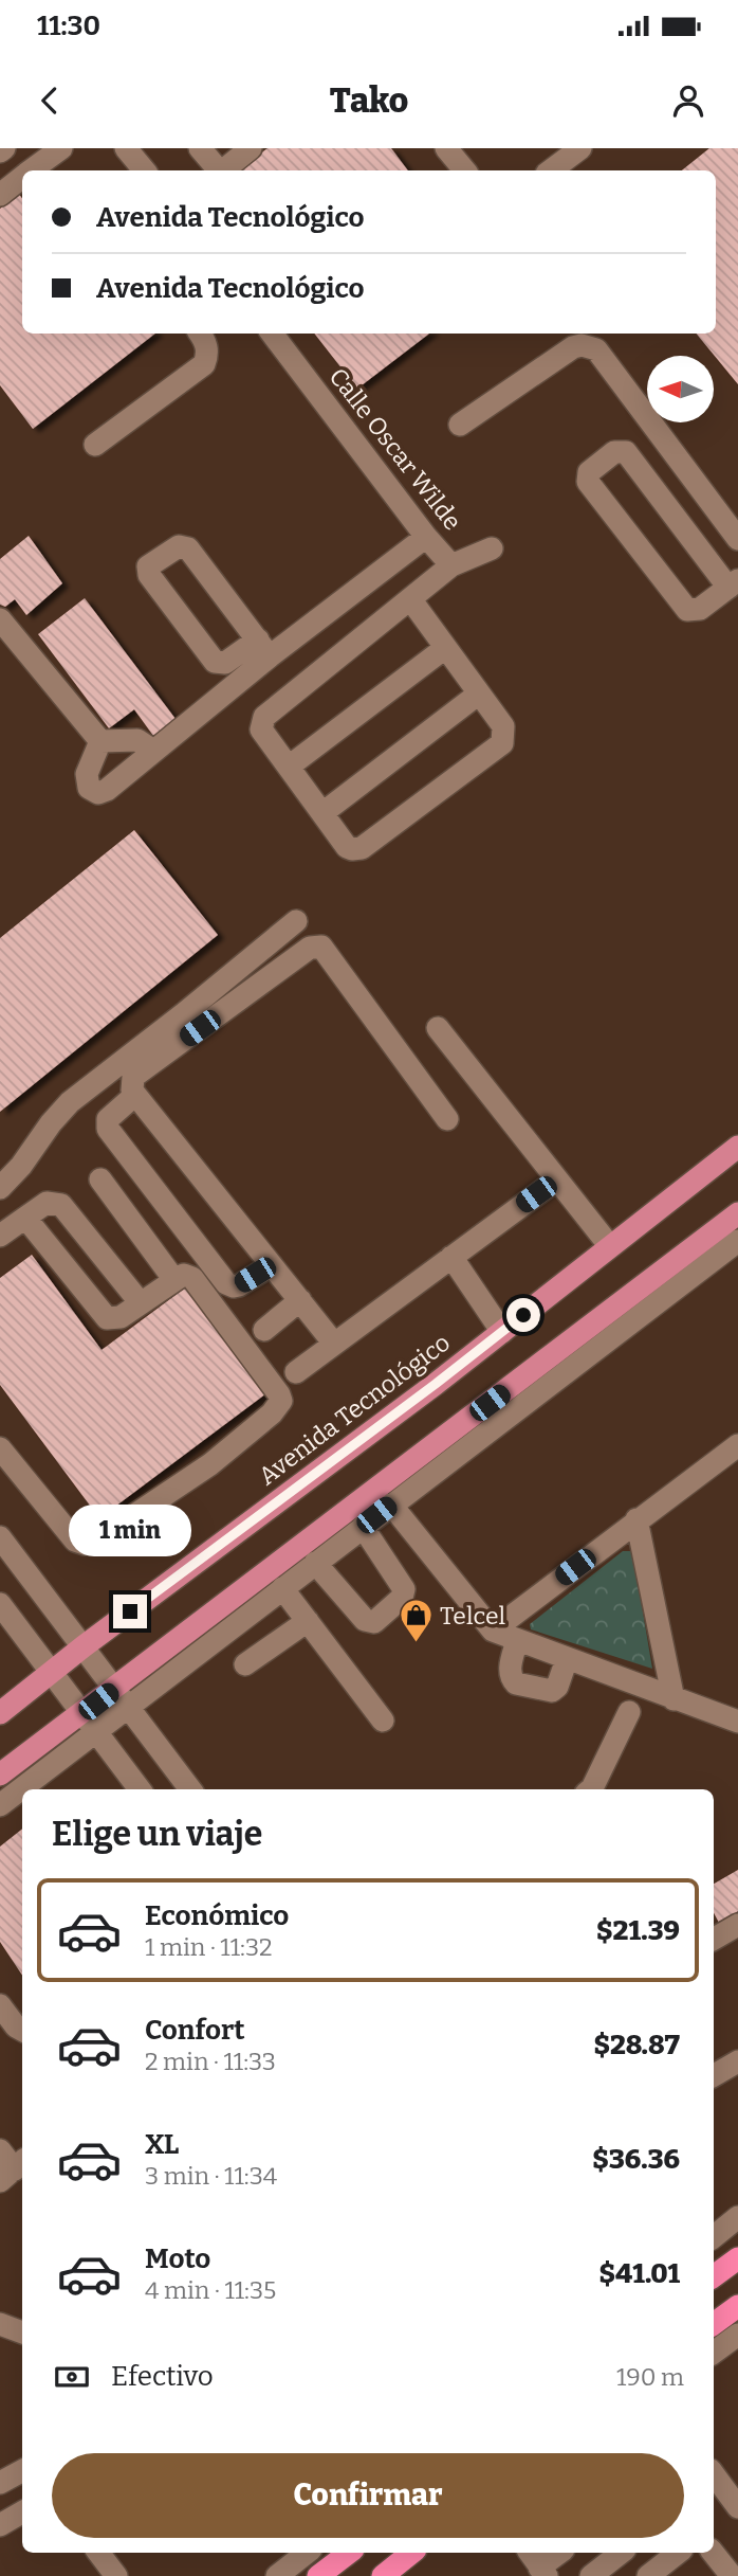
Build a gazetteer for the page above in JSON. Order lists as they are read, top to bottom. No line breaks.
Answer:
{"streets":{"main road":["Avenida Tecnológico"],"street":["Calle Oscar Wilde"]},"places":{"shop":["Telcel"]},"north":"left","page":{"status":"11:30","header":"Tako","banner":["Avenida Tecnológico","Avenida Tecnológico"],"bubble":"1 min","heading":"Elige un viaje","list":[{"name":"Económico","note":"1 min · 11:32","value":"$21.39"},{"name":"Confort","note":"2 min · 11:33","value":"$28.87"},{"name":"XL","note":"3 min · 11:34","value":"$36.36"},{"name":"Moto","note":"4 min · 11:35","value":"$41.01"}],"pay":["Efectivo","190 m"],"buttons":"Confirmar"}}
